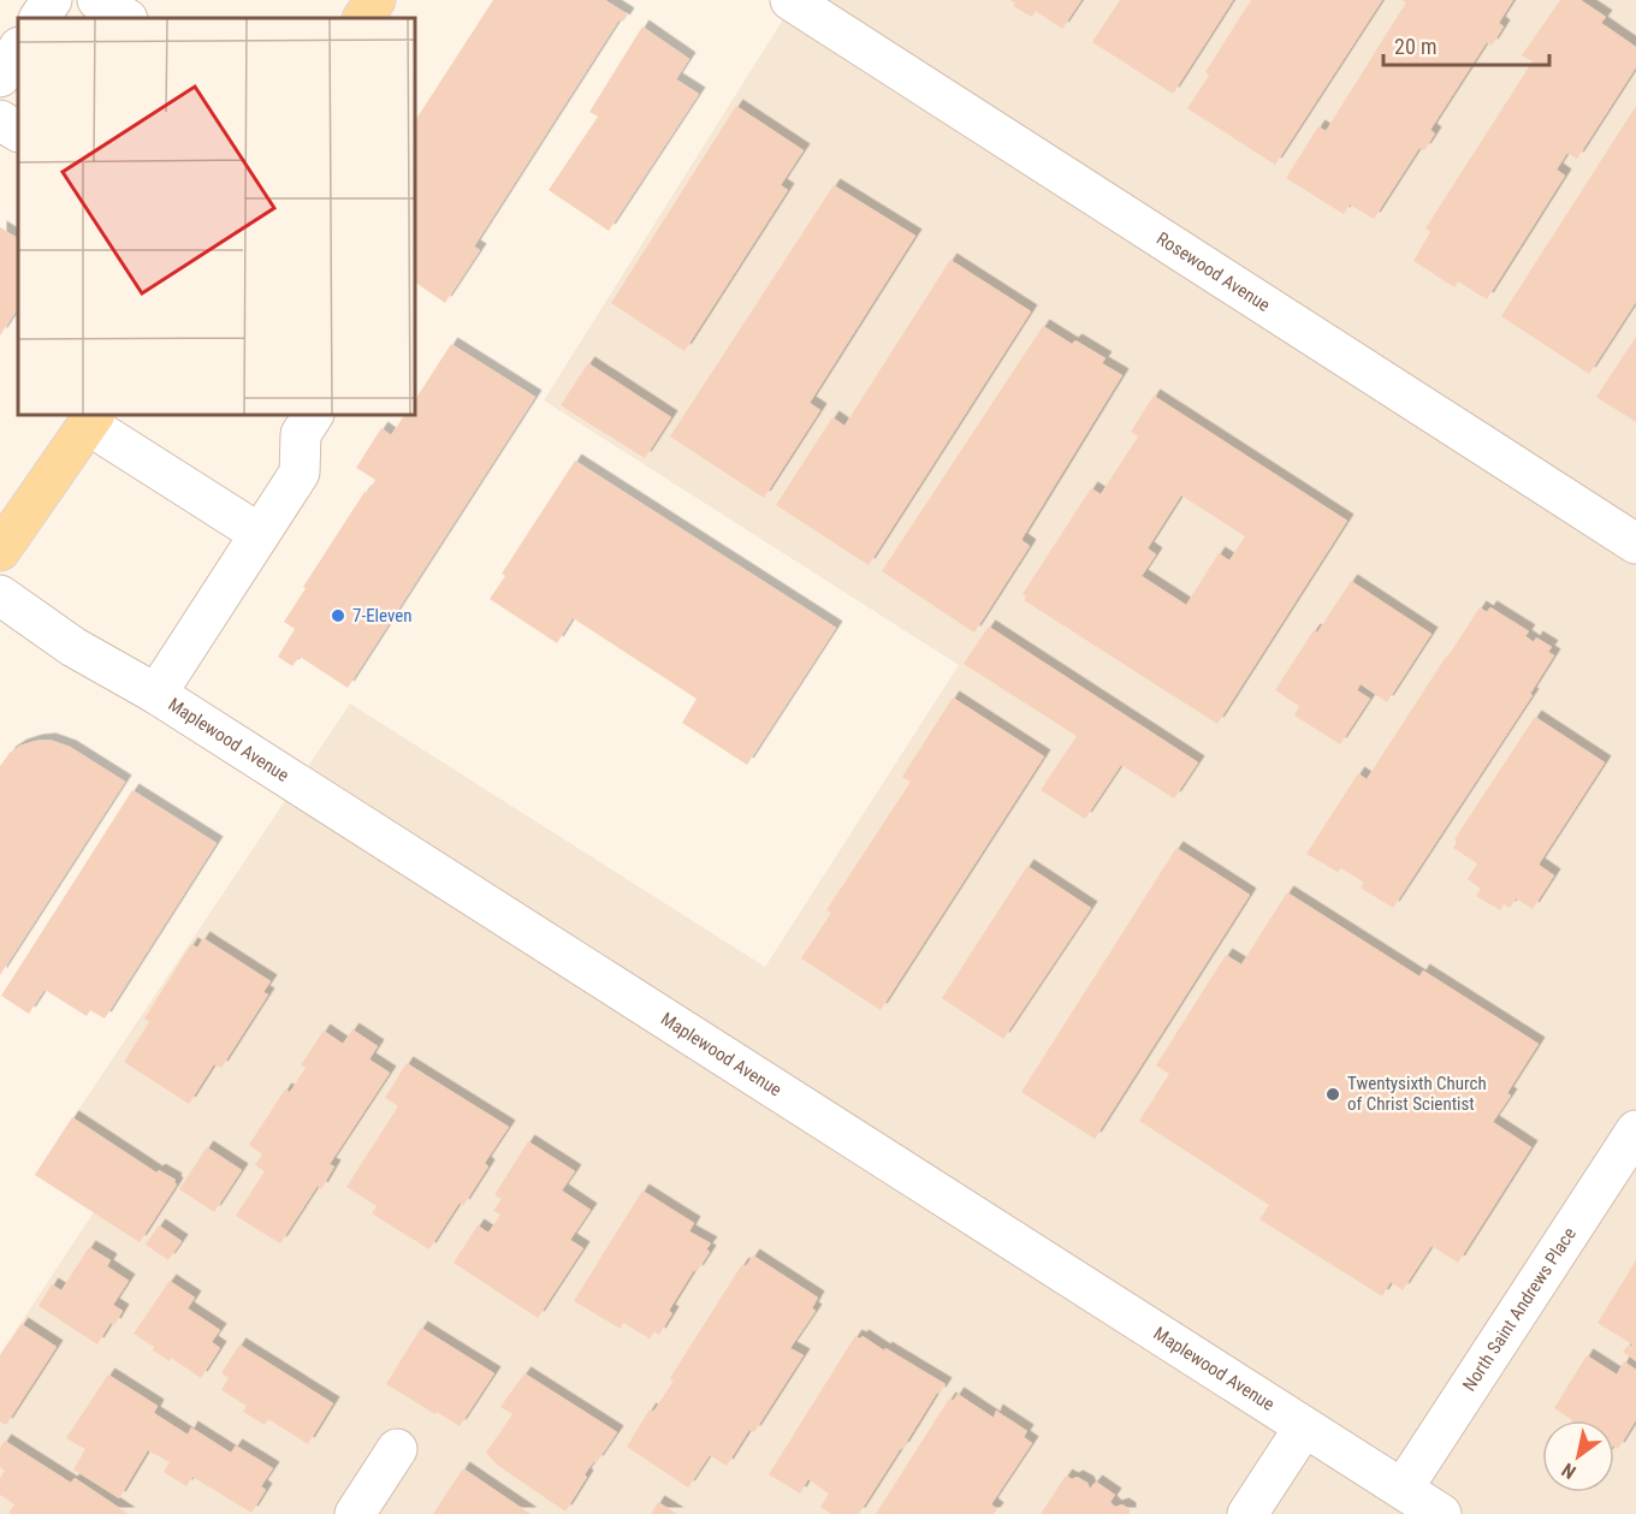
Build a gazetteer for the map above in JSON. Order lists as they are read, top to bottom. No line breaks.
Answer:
{"streets":{"street":["Rosewood Avenue","Maplewood Avenue","North Saint Andrews Place"]},"crossings":[["Maplewood Avenue","North Saint Andrews Place"]],"places":["7-Eleven","Twentysixth Church of Christ Scientist"],"scale_bar":"20 m","north":"bottom left"}
